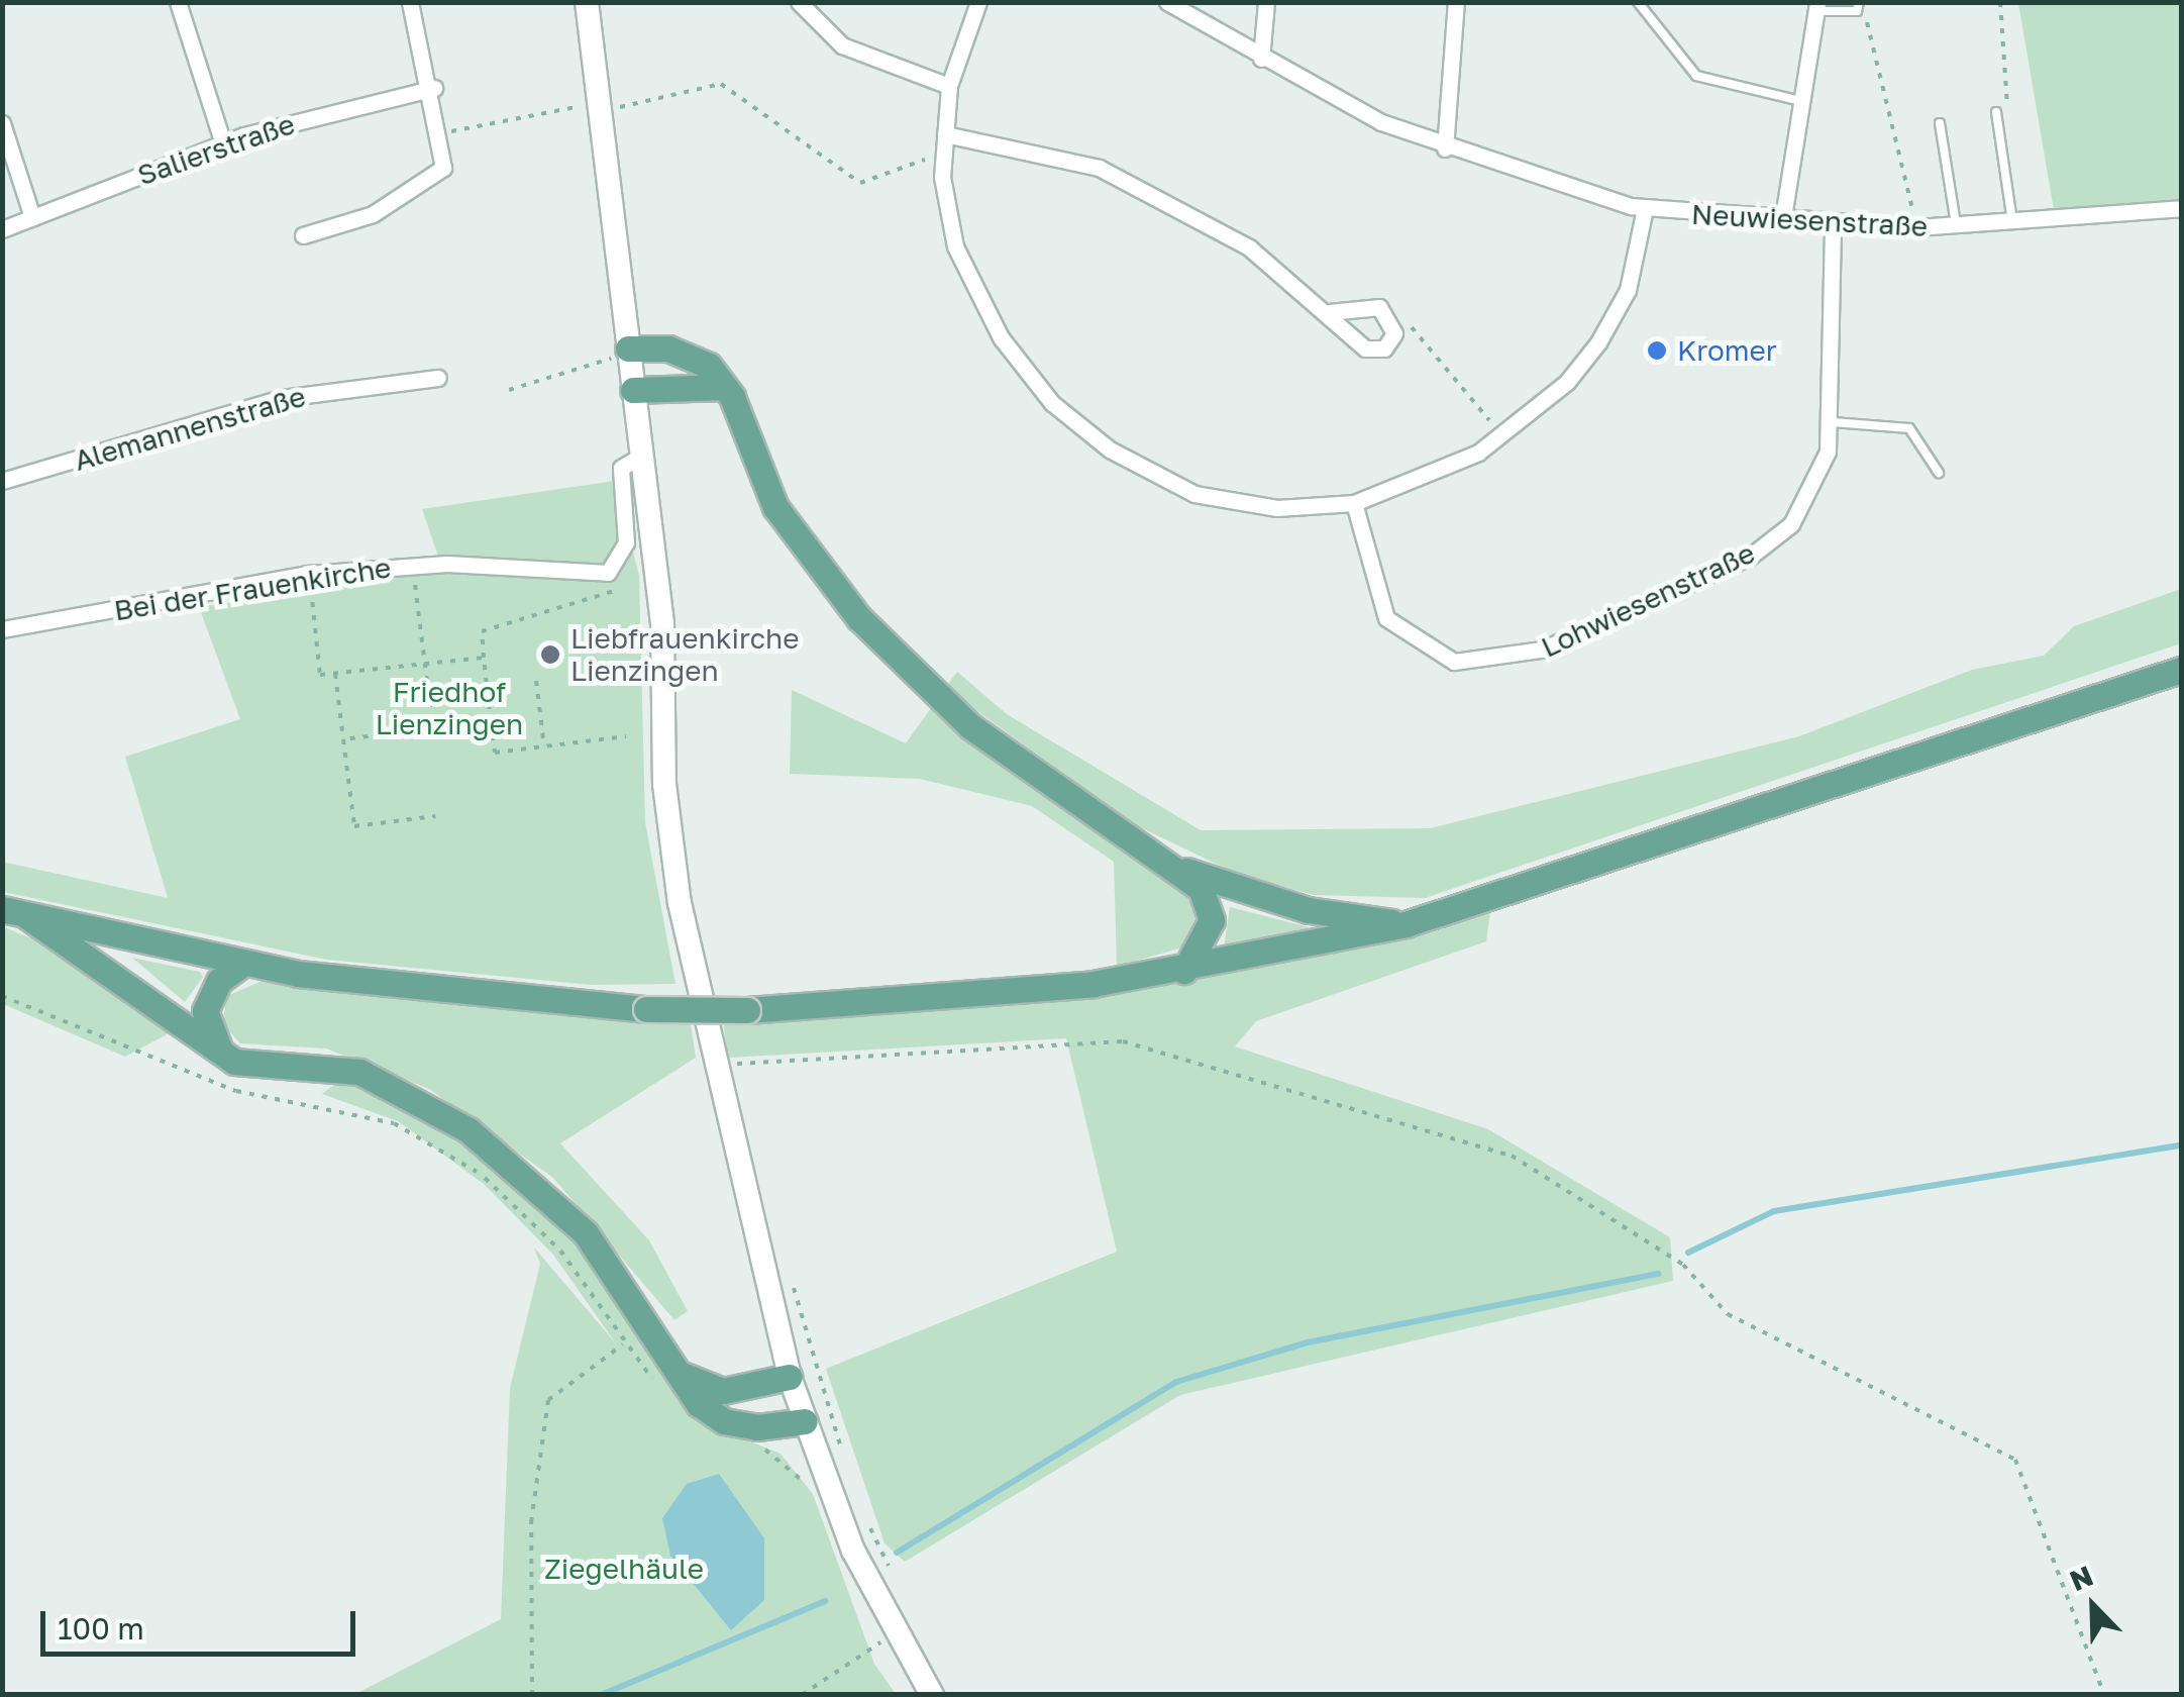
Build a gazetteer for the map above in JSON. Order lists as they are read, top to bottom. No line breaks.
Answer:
{"streets":{"street":["Salierstraße","Neuwiesenstraße","Alemannenstraße","Bei der Frauenkirche","Lohwiesenstraße"]},"crossings":[["Neuwiesenstraße","Lohwiesenstraße"]],"parks":["Friedhof Lienzingen","Ziegelhäule"],"places":["Kromer","Liebfrauenkirche Lienzingen"],"scale_bar":"100 m","north":"top left"}
